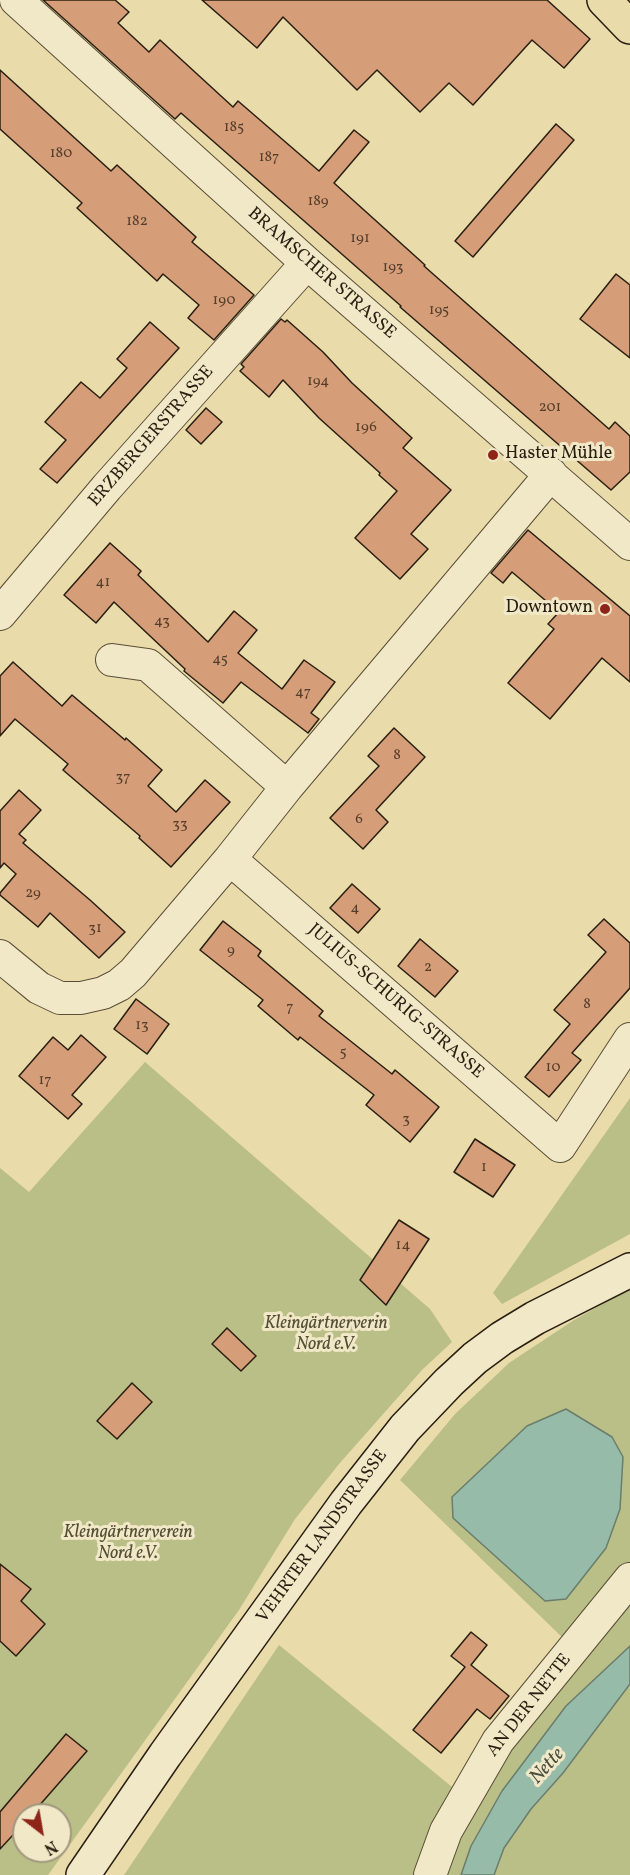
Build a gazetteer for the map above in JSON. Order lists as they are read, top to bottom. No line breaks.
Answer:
{"streets":{"main road":["VEHRTER LANDSTRASSE"],"street":["BRAMSCHER STRASSE","ERZBERGERSTRASSE","JULIUS-SCHURIG-STRASSE","AN DER NETTE"]},"crossings":[["BRAMSCHER STRASSE","ERZBERGERSTRASSE"]],"water":["Nette"],"parks":["Kleingärtnerverin Nord e.V.","Kleingärtnerverein Nord e.V."],"places":["Haster Mühle","Downtown"],"house_numbers":["185","180","187","189","182","191","193","190","195","194","201","196","41","43","45","47","8","37","6","33","29","4","31","9","2","8","7","13","5","10","17","3","1","14"],"north":"bottom right"}
